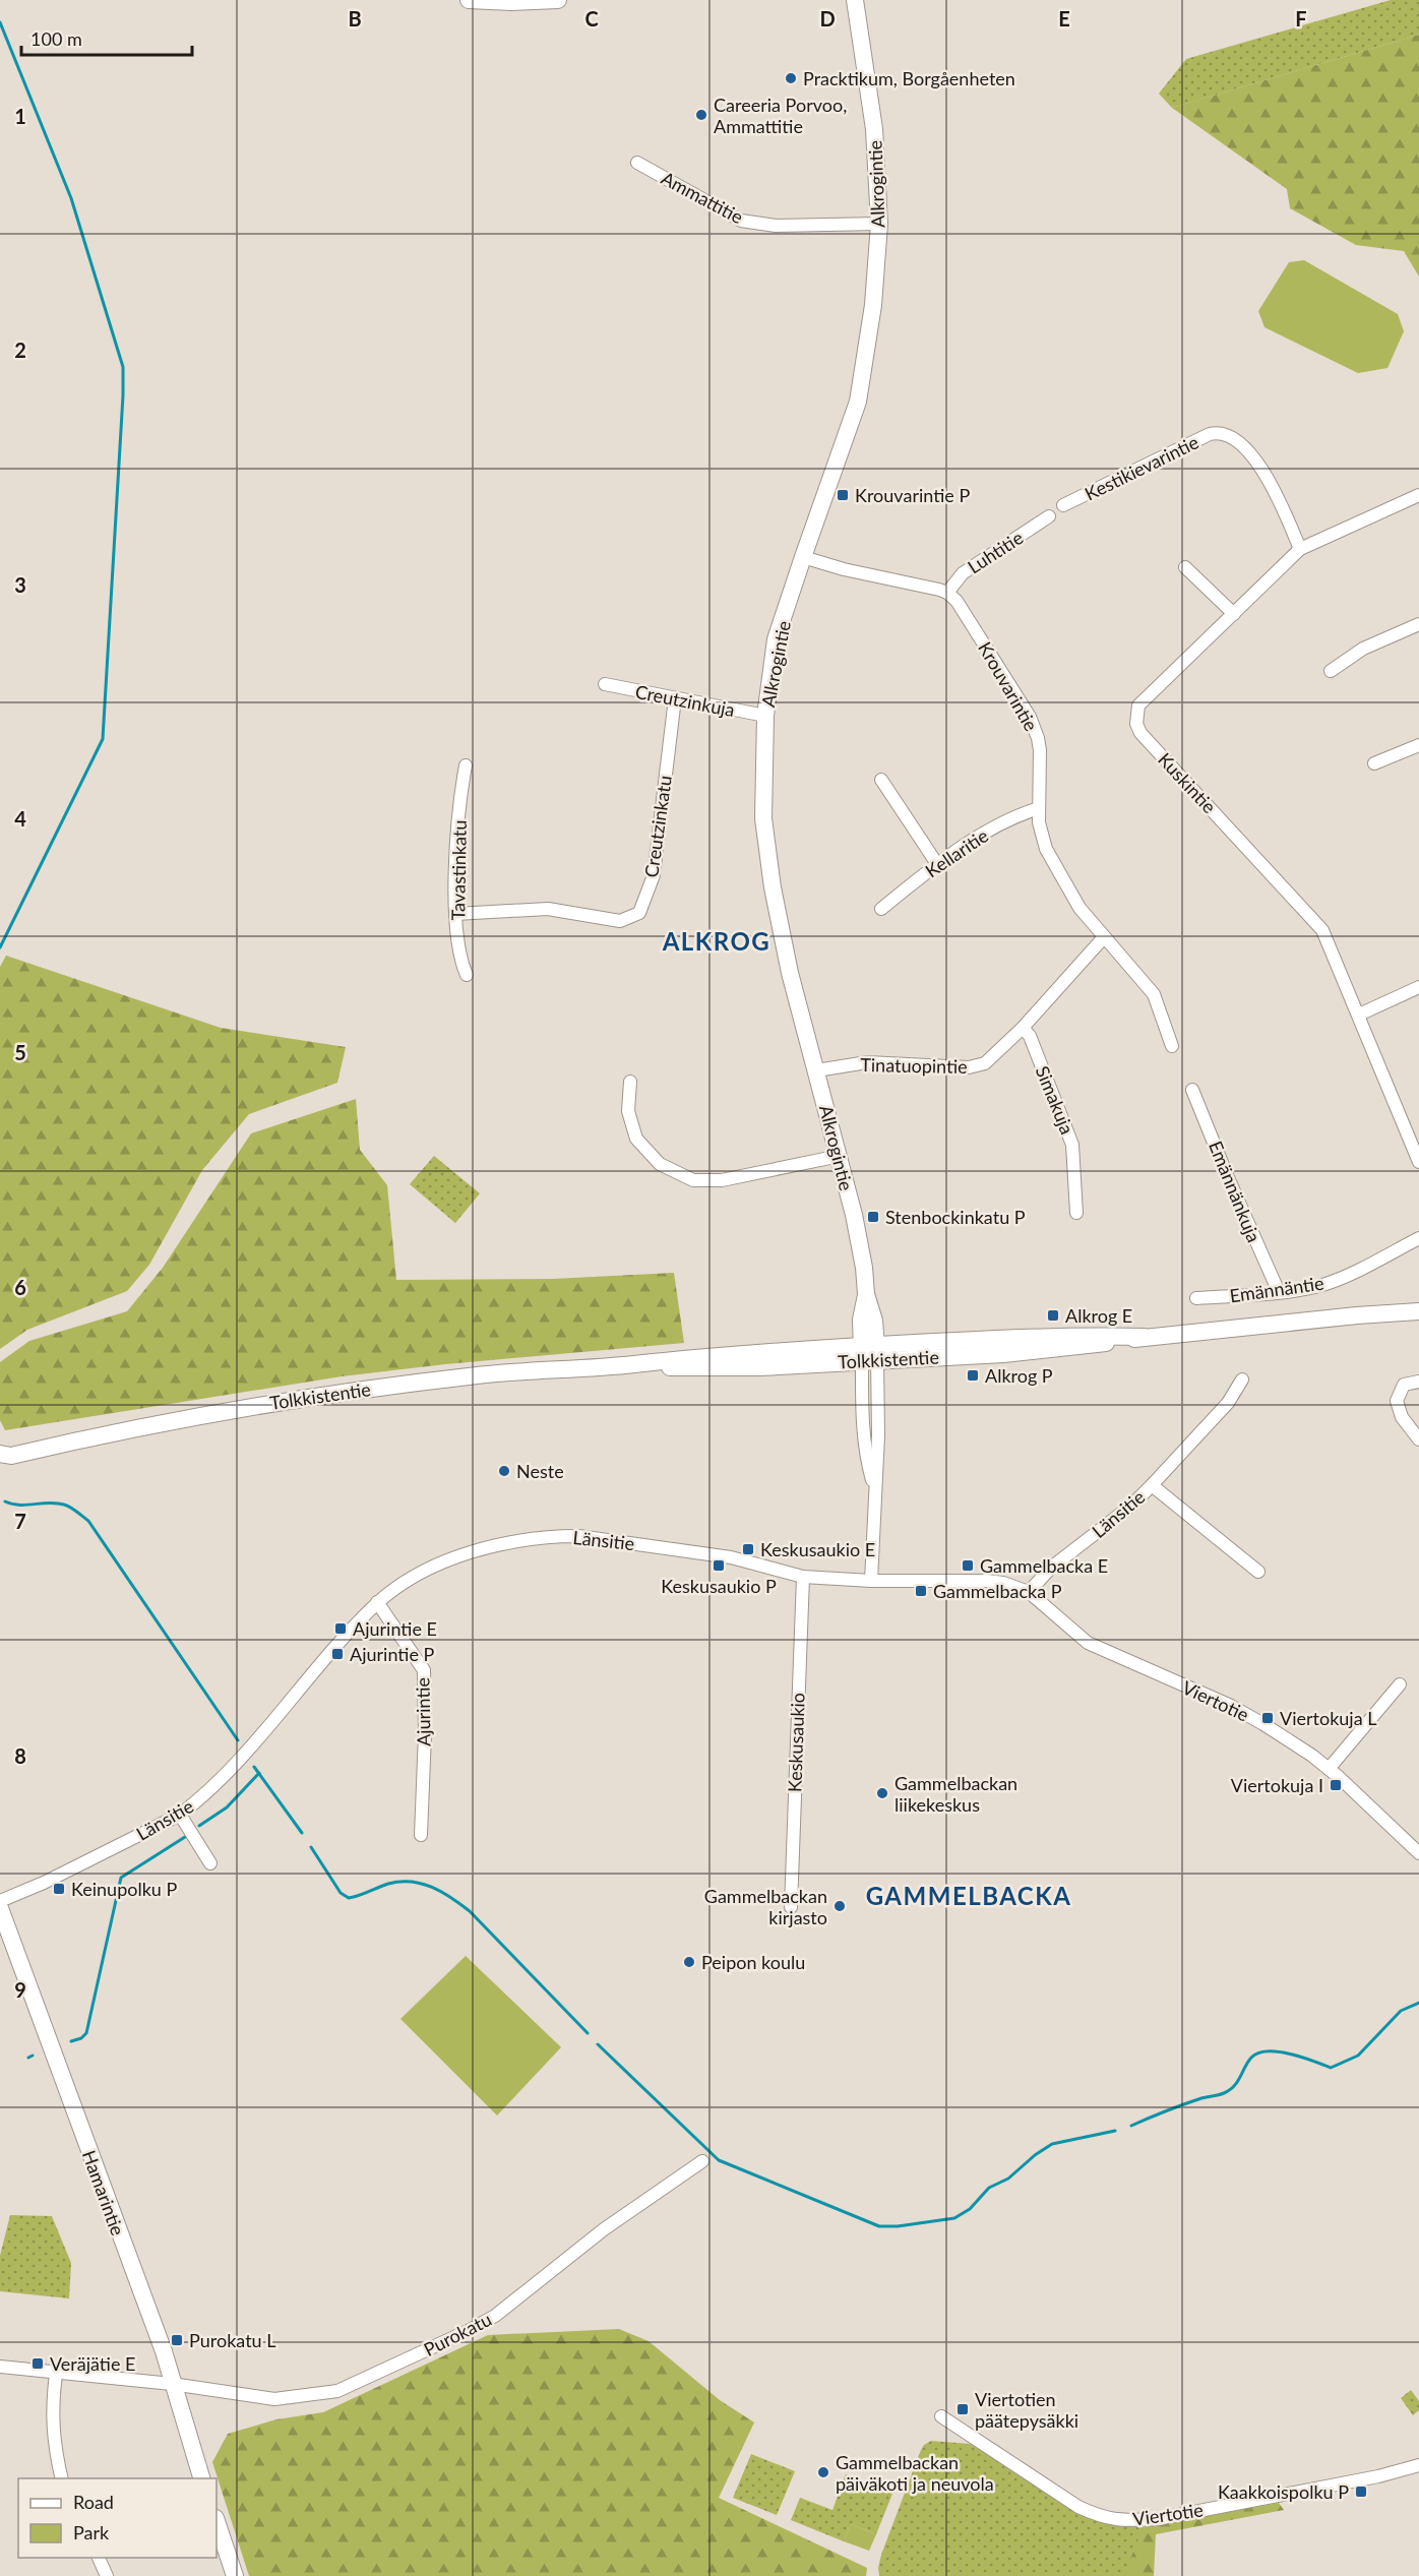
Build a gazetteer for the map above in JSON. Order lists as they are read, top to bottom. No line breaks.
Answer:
{"streets":{"street":["Alkrogintie","Ammattitie","Kestikievarintie","Luhtitie","Krouvarintie","Creutzinkuja","Kuskintie","Creutzinkatu","Kellaritie","Tavastinkatu","Tinatuopintie","Simakuja","Emännänkuja","Emännäntie","Tolkkistentie","Länsitie","Viertotie","Ajurintie","Keskusaukio","Hamarintie","Purokatu"]},"crossings":[["Alkrogintie","Ammattitie"],["Alkrogintie","Creutzinkuja"],["Alkrogintie","Tinatuopintie"],["Alkrogintie","Tolkkistentie"],["Kestikievarintie","Kuskintie"],["Luhtitie","Krouvarintie"],["Krouvarintie","Kellaritie"],["Krouvarintie","Tinatuopintie"],["Creutzinkuja","Creutzinkatu"],["Creutzinkatu","Tavastinkatu"],["Tinatuopintie","Simakuja"],["Emännänkuja","Emännäntie"],["Länsitie","Viertotie"],["Länsitie","Ajurintie"],["Länsitie","Keskusaukio"],["Hamarintie","Purokatu"]],"districts":["ALKROG","GAMMELBACKA"],"places":{"other":["Pracktikum, Borgåenheten","Careeria Porvoo, Ammattitie","Neste","Gammelbackan liikekeskus","Gammelbackan kirjasto","Peipon koulu","Gammelbackan päiväkoti ja neuvola"],"transit":["Krouvarintie P","Stenbockinkatu P","Alkrog E","Alkrog P","Keskusaukio E","Keskusaukio P","Gammelbacka E","Gammelbacka P","Ajurintie E","Ajurintie P","Viertokuja L","Viertokuja I","Keinupolku P","Purokatu L","Veräjätie E","Viertotien päätepysäkki","Kaakkoispolku P"]},"legend":["Road","Park"],"scale_bar":"100 m","grid":{"columns":["B","C","D","E","F"],"rows":["1","2","3","4","5","6","7","8","9"]}}
